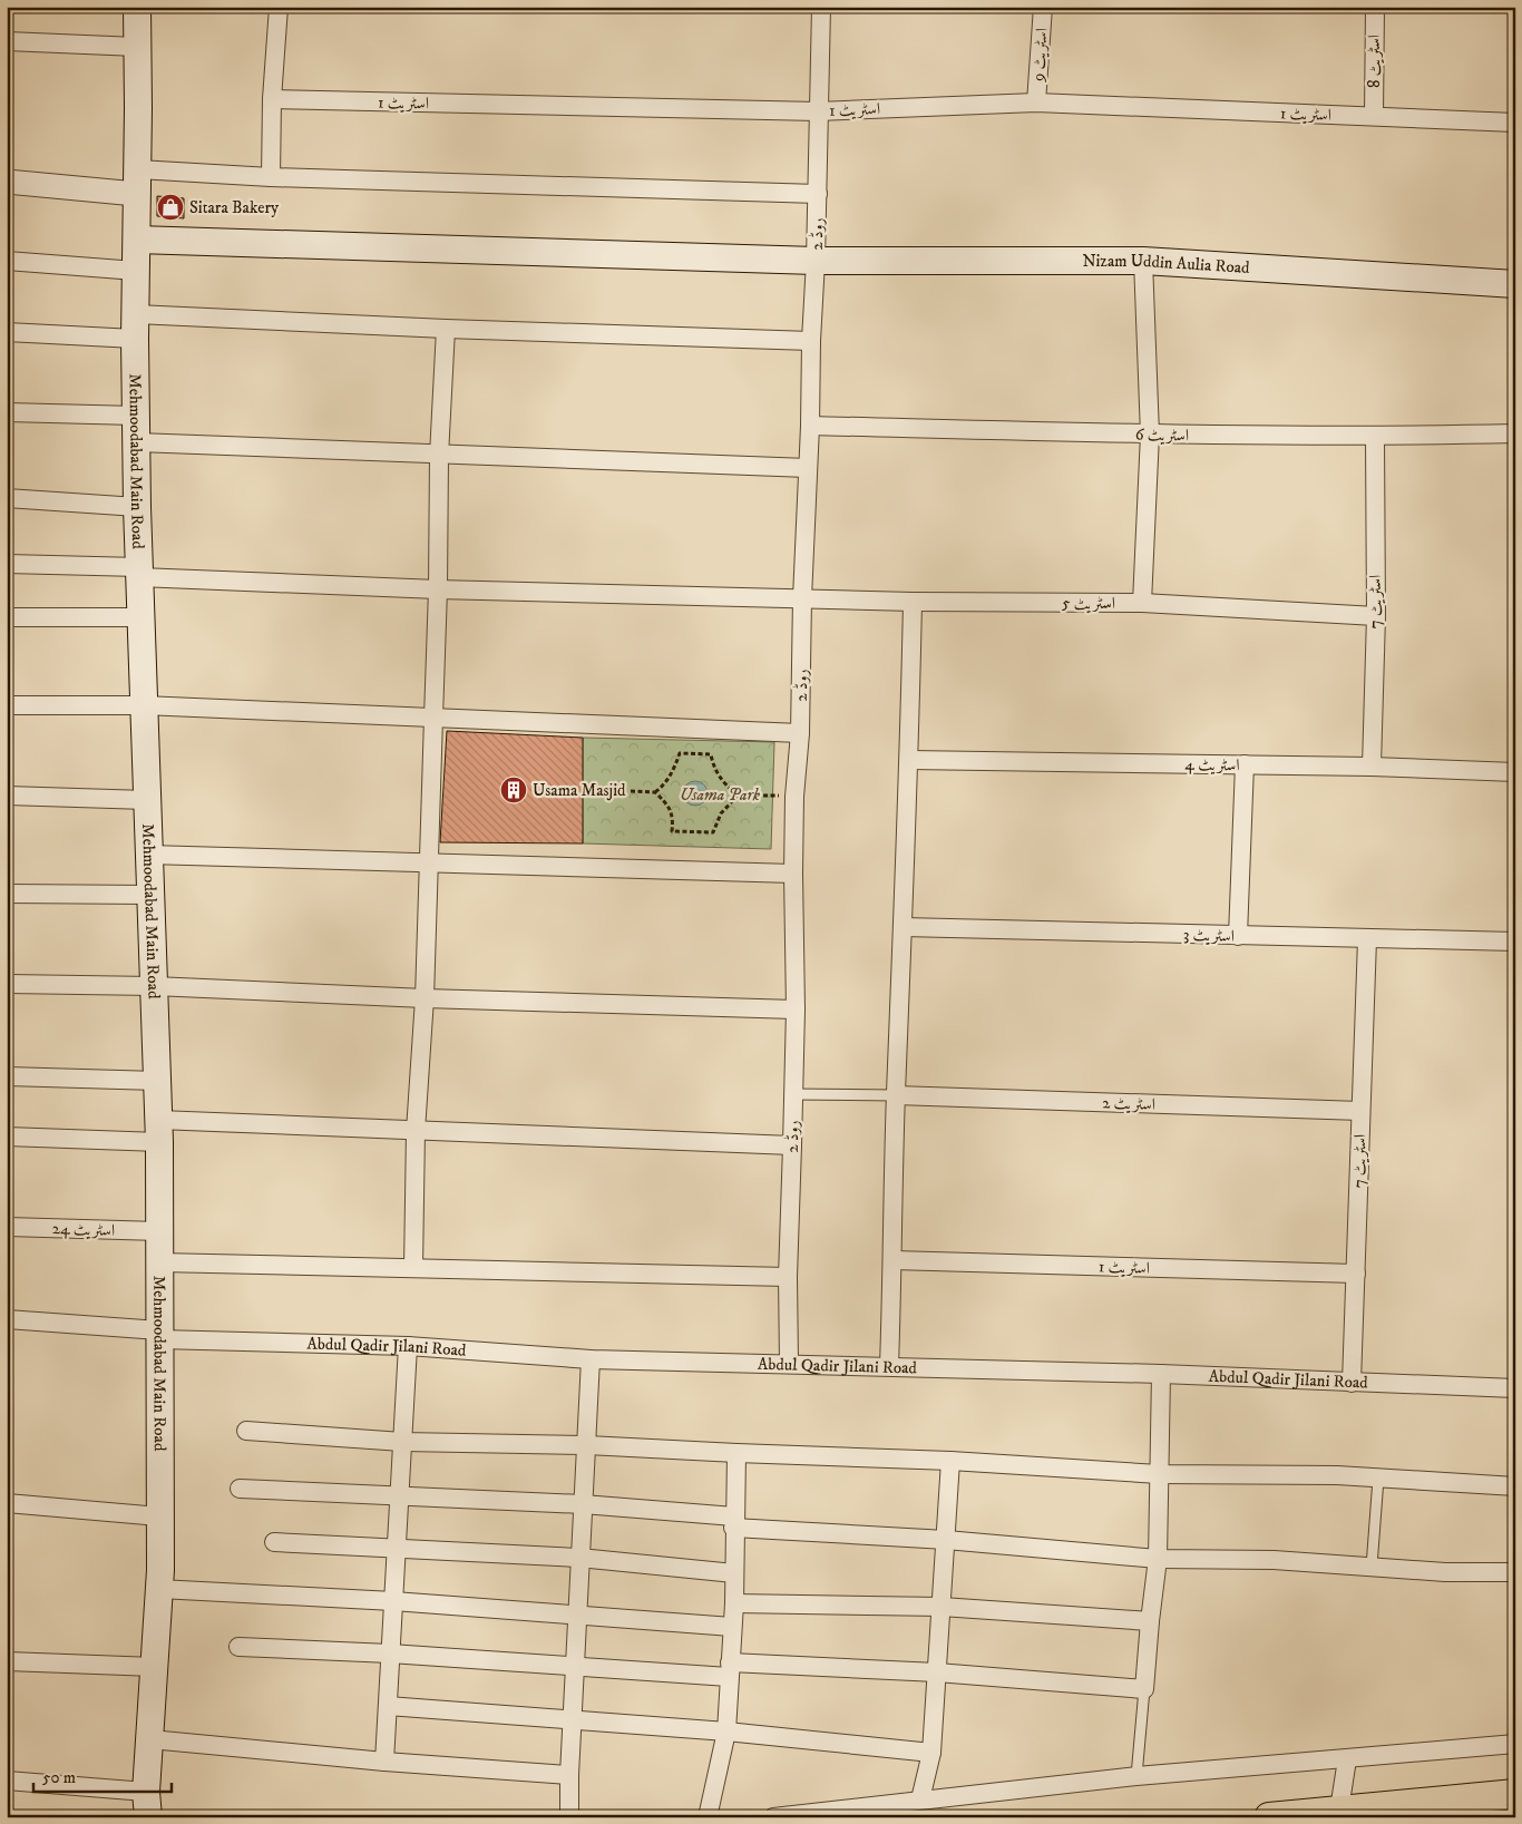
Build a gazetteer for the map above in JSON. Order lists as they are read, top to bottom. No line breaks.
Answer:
{"streets":{"main road":["Nizam Uddin Aulia Road","Mehmoodabad Main Road"],"street":["اسٹریٹ 9","اسٹریٹ 8","اسٹریٹ 1","روڈ 2","اسٹریٹ 6","اسٹریٹ 7","اسٹریٹ 5","اسٹریٹ 4","اسٹریٹ 3","اسٹریٹ 2","اسٹریٹ 24","Abdul Qadir Jilani Road"]},"crossings":[["اسٹریٹ 9","اسٹریٹ 1"],["اسٹریٹ 8","اسٹریٹ 1"],["اسٹریٹ 1","روڈ 2"],["اسٹریٹ 1","اسٹریٹ 7"],["روڈ 2","Nizam Uddin Aulia Road"],["روڈ 2","اسٹریٹ 6"],["روڈ 2","اسٹریٹ 5"],["روڈ 2","Abdul Qadir Jilani Road"],["Nizam Uddin Aulia Road","Mehmoodabad Main Road"],["اسٹریٹ 6","اسٹریٹ 7"],["Mehmoodabad Main Road","اسٹریٹ 5"],["Mehmoodabad Main Road","اسٹریٹ 24"],["Mehmoodabad Main Road","Abdul Qadir Jilani Road"],["اسٹریٹ 7","اسٹریٹ 5"],["اسٹریٹ 7","اسٹریٹ 4"],["اسٹریٹ 7","اسٹریٹ 3"],["اسٹریٹ 7","اسٹریٹ 2"],["اسٹریٹ 7","Abdul Qadir Jilani Road"]],"parks":["Usama Park"],"places":{"shop":["Sitara Bakery"],"building":["Usama Masjid"]},"scale_bar":"50 m"}
